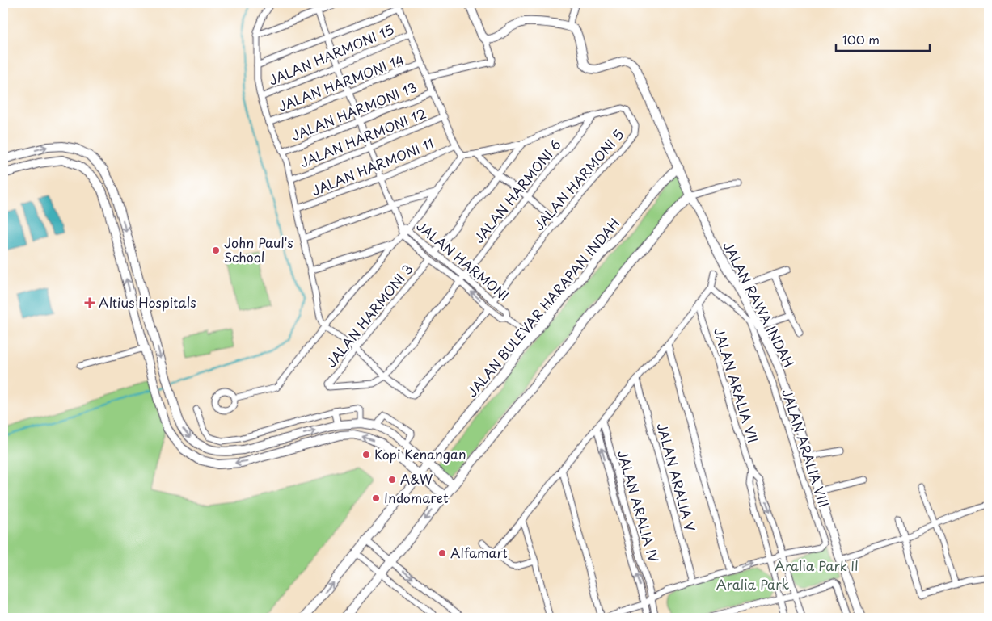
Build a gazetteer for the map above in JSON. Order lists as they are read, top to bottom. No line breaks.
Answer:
{"streets":{"street":["JALAN HARMONI 15","JALAN HARMONI 14","JALAN HARMONI 13","JALAN HARMONI 12","JALAN HARMONI 11","JALAN HARMONI 5","JALAN HARMONI 6","JALAN HARMONI","JALAN RAWA INDAH","JALAN BULEVAR HARAPAN INDAH","JALAN HARMONI 3","JALAN ARALIA VII","JALAN ARALIA VIII","JALAN ARALIA V","JALAN ARALIA IV"]},"crossings":[["JALAN HARMONI 5","JALAN HARMONI 6"],["JALAN HARMONI 5","JALAN HARMONI"],["JALAN HARMONI 6","JALAN HARMONI"],["JALAN HARMONI 6","JALAN HARMONI 3"],["JALAN HARMONI","JALAN BULEVAR HARAPAN INDAH"],["JALAN HARMONI","JALAN HARMONI 3"],["JALAN RAWA INDAH","JALAN BULEVAR HARAPAN INDAH"],["JALAN ARALIA VII","JALAN ARALIA VIII"]],"parks":["Aralia Park II","Aralia Park"],"places":{"other":["John Paul's School","Kopi Kenangan","A&W","Indomaret","Alfamart"],"health":["Altius Hospitals"]},"scale_bar":"100 m"}
